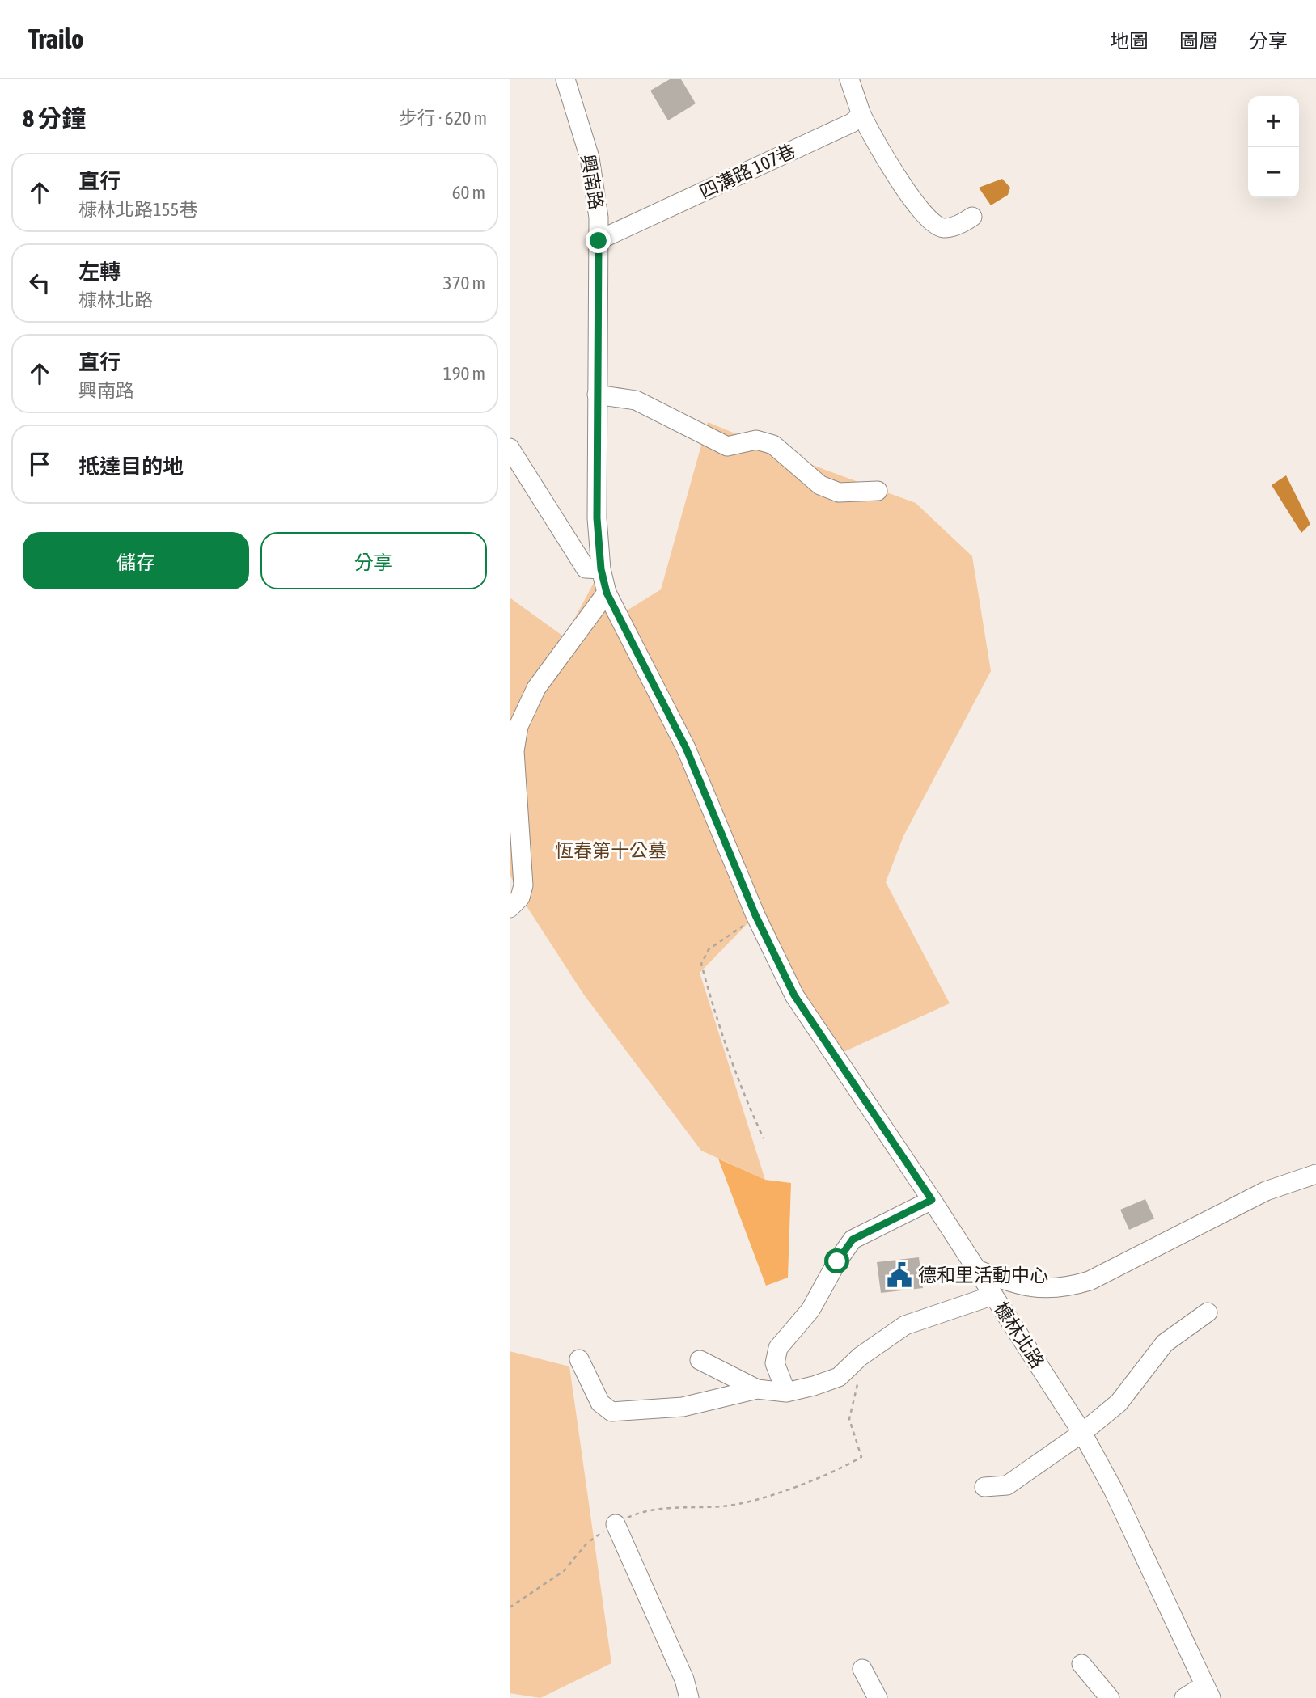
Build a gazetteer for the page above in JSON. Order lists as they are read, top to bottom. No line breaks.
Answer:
{"streets":{"street":["四溝路 107巷","興南路","槺林北路"]},"crossings":[["四溝路 107巷","興南路"],["興南路","槺林北路"]],"parks":["恆春第十公墓"],"places":{"public building":["德和里活動中心"]},"page":{"header":"Trailo","nav":["地圖","圖層","分享"],"heading":["8 分鐘","步行 · 620 m"],"map_buttons":["+","−"],"list":[["直行","槺林北路155巷","60 m"],["左轉","槺林北路","370 m"],["直行","興南路","190 m"],"抵達目的地"],"buttons":["儲存","分享"]}}
